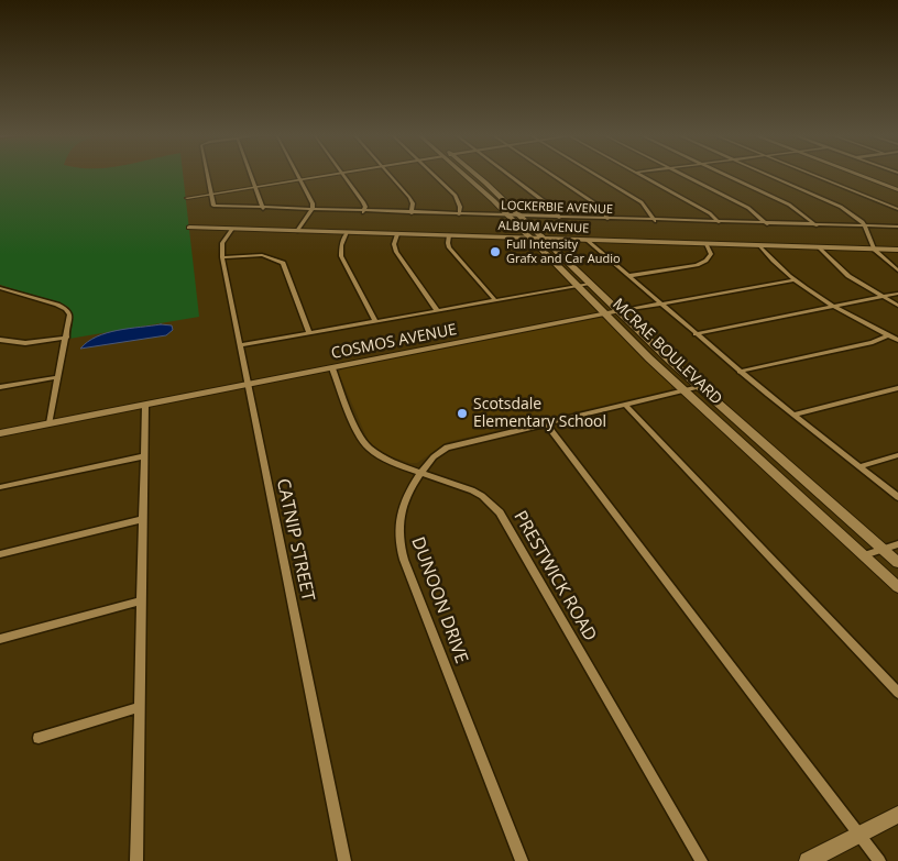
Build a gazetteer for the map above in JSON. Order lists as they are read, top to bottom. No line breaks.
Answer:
{"streets":{"street":["LOCKERBIE AVENUE","ALBUM AVENUE","COSMOS AVENUE","MCRAE BOULEVARD","CATNIP STREET","PRESTWICK ROAD","DUNOON DRIVE"]},"crossings":[["LOCKERBIE AVENUE","MCRAE BOULEVARD"],["ALBUM AVENUE","MCRAE BOULEVARD"],["ALBUM AVENUE","CATNIP STREET"],["COSMOS AVENUE","MCRAE BOULEVARD"],["COSMOS AVENUE","CATNIP STREET"],["COSMOS AVENUE","PRESTWICK ROAD"],["MCRAE BOULEVARD","DUNOON DRIVE"],["PRESTWICK ROAD","DUNOON DRIVE"]],"places":["Full Intensity Grafx and Car Audio","Scotsdale Elementary School"]}
